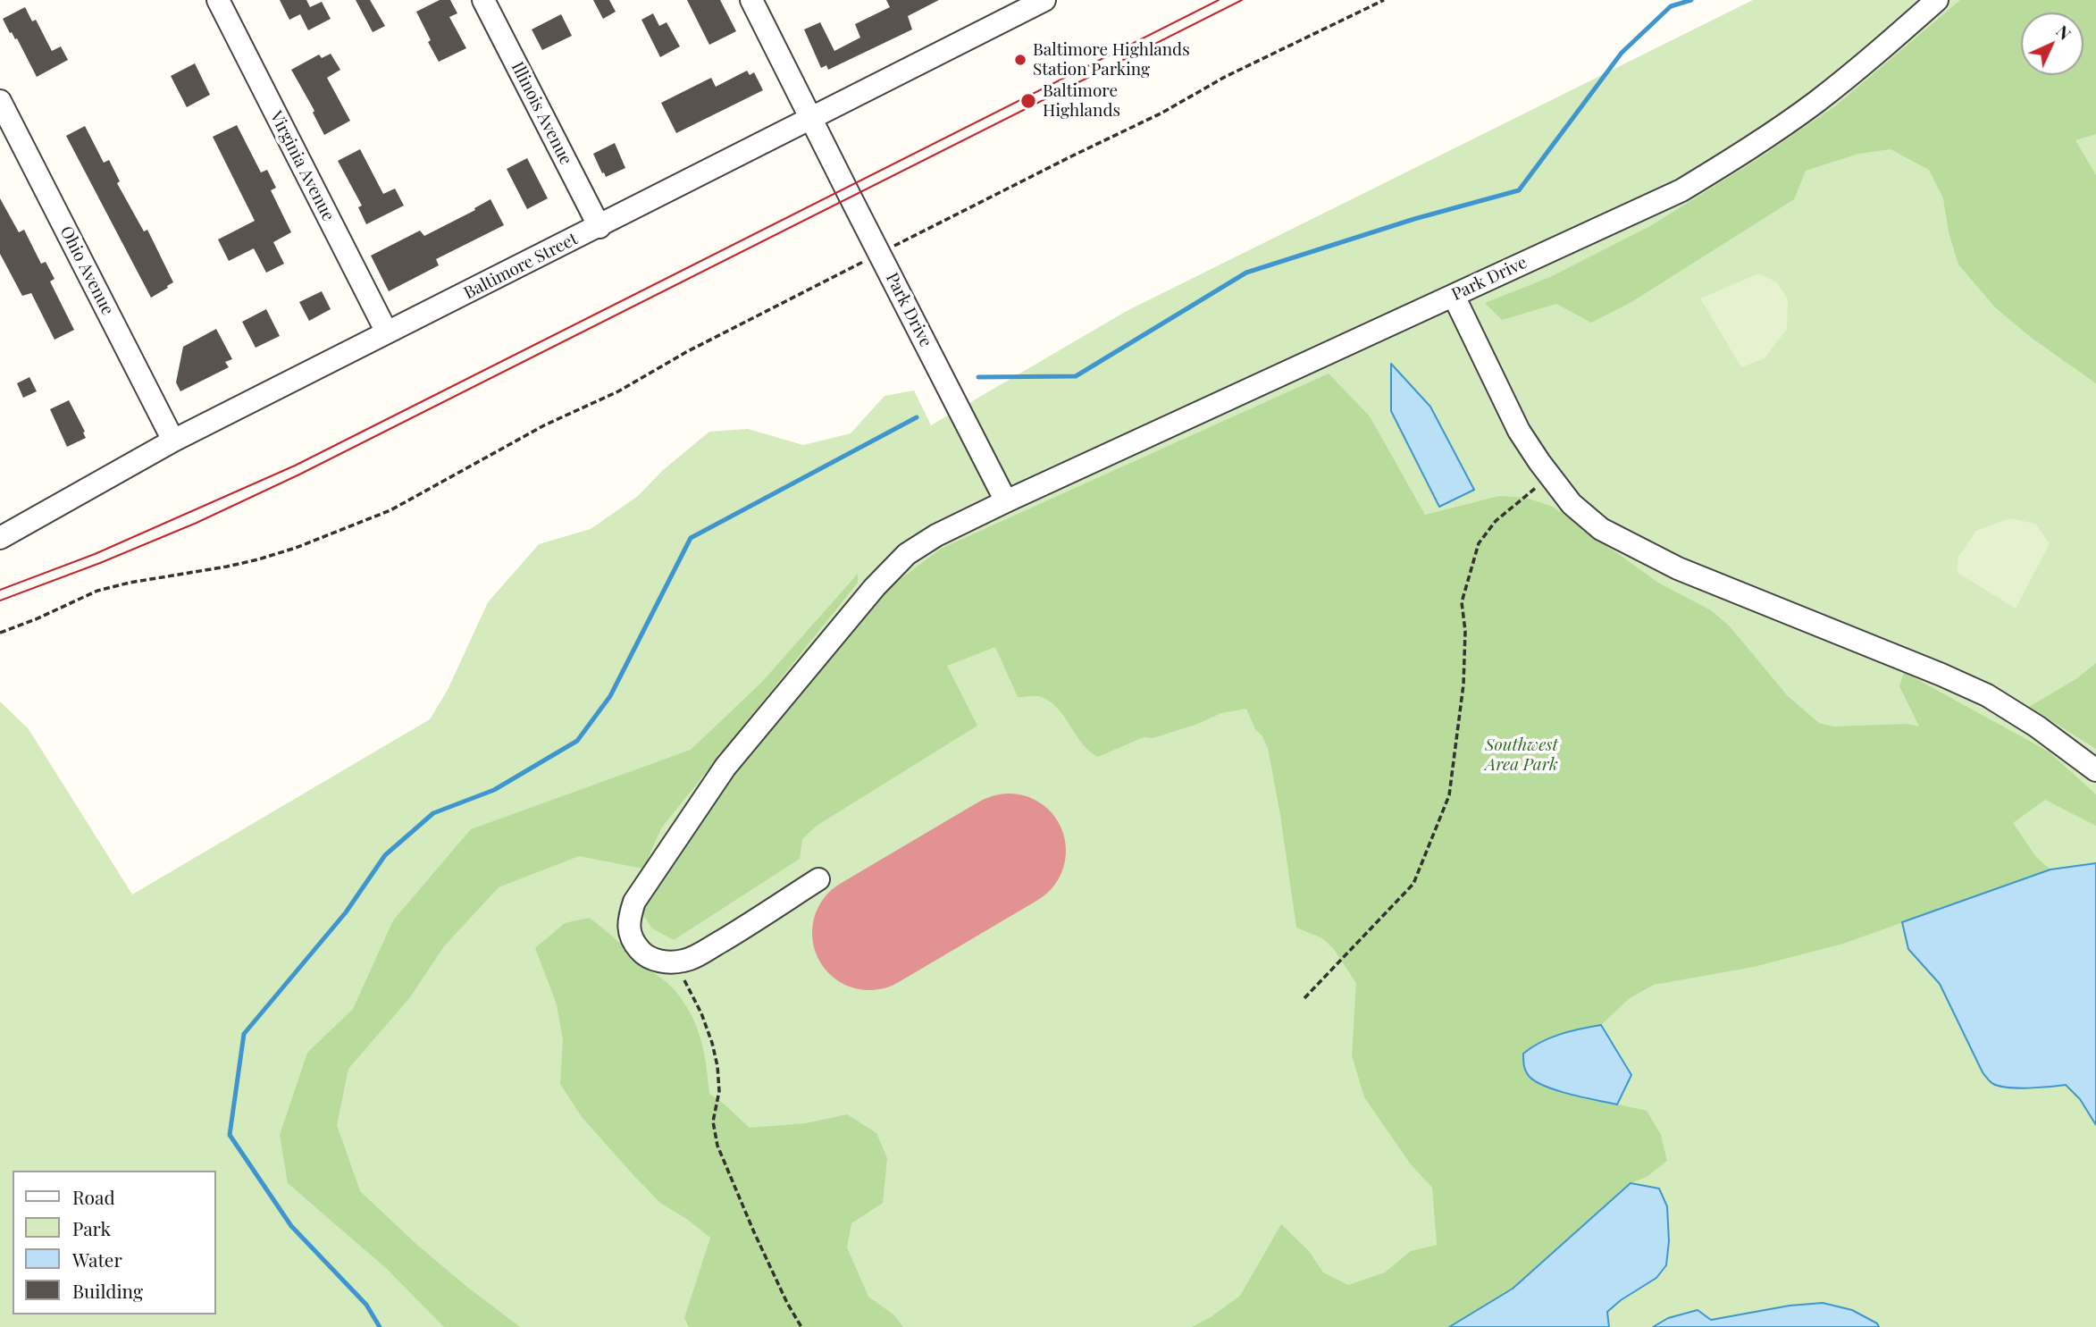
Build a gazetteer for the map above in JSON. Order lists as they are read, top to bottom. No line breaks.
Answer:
{"streets":{"street":["Illinois Avenue","Virginia Avenue","Baltimore Street","Ohio Avenue","Park Drive"]},"crossings":[["Illinois Avenue","Baltimore Street"],["Virginia Avenue","Baltimore Street"],["Baltimore Street","Ohio Avenue"],["Baltimore Street","Park Drive"]],"parks":["Southwest Area Park"],"places":["Baltimore Highlands Station Parking","Baltimore Highlands"],"legend":["Road","Park","Water","Building"],"north":"top right"}
